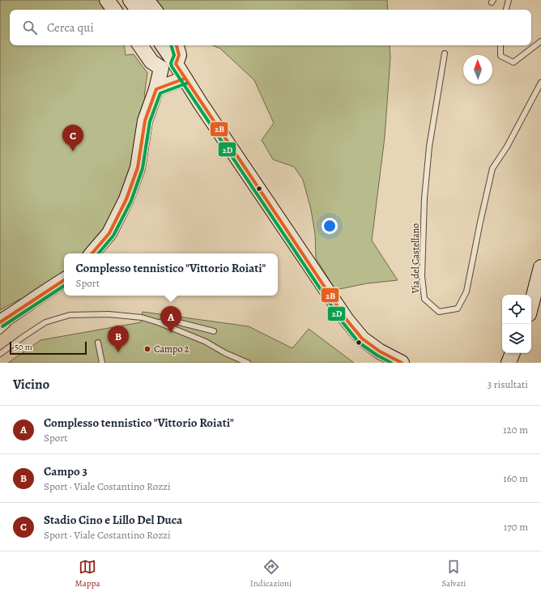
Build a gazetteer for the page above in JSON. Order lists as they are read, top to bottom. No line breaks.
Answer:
{"streets":{"lane":["Via del Castellano"]},"places":["Campo 2"],"lines":["transit line 2B","transit line 2D"],"scale_bar":"50 m","north":"top","page":{"search":"Cerca qui","pins":["C","A","B"],"popup":["Complesso tennistico \"Vittorio Roiati\"","Sport"],"scale":"50 m","heading":["Vicino","3 risultati"],"list":[{"mark":"A","name":"Complesso tennistico \"Vittorio Roiati\"","note":"Sport","value":"120 m"},{"mark":"B","name":"Campo 3","note":"Sport · Viale Costantino Rozzi","value":"160 m"},{"mark":"C","name":"Stadio Cino e Lillo Del Duca","note":"Sport · Viale Costantino Rozzi","value":"170 m"}],"nav":["Mappa","Indicazioni","Salvati"]}}
